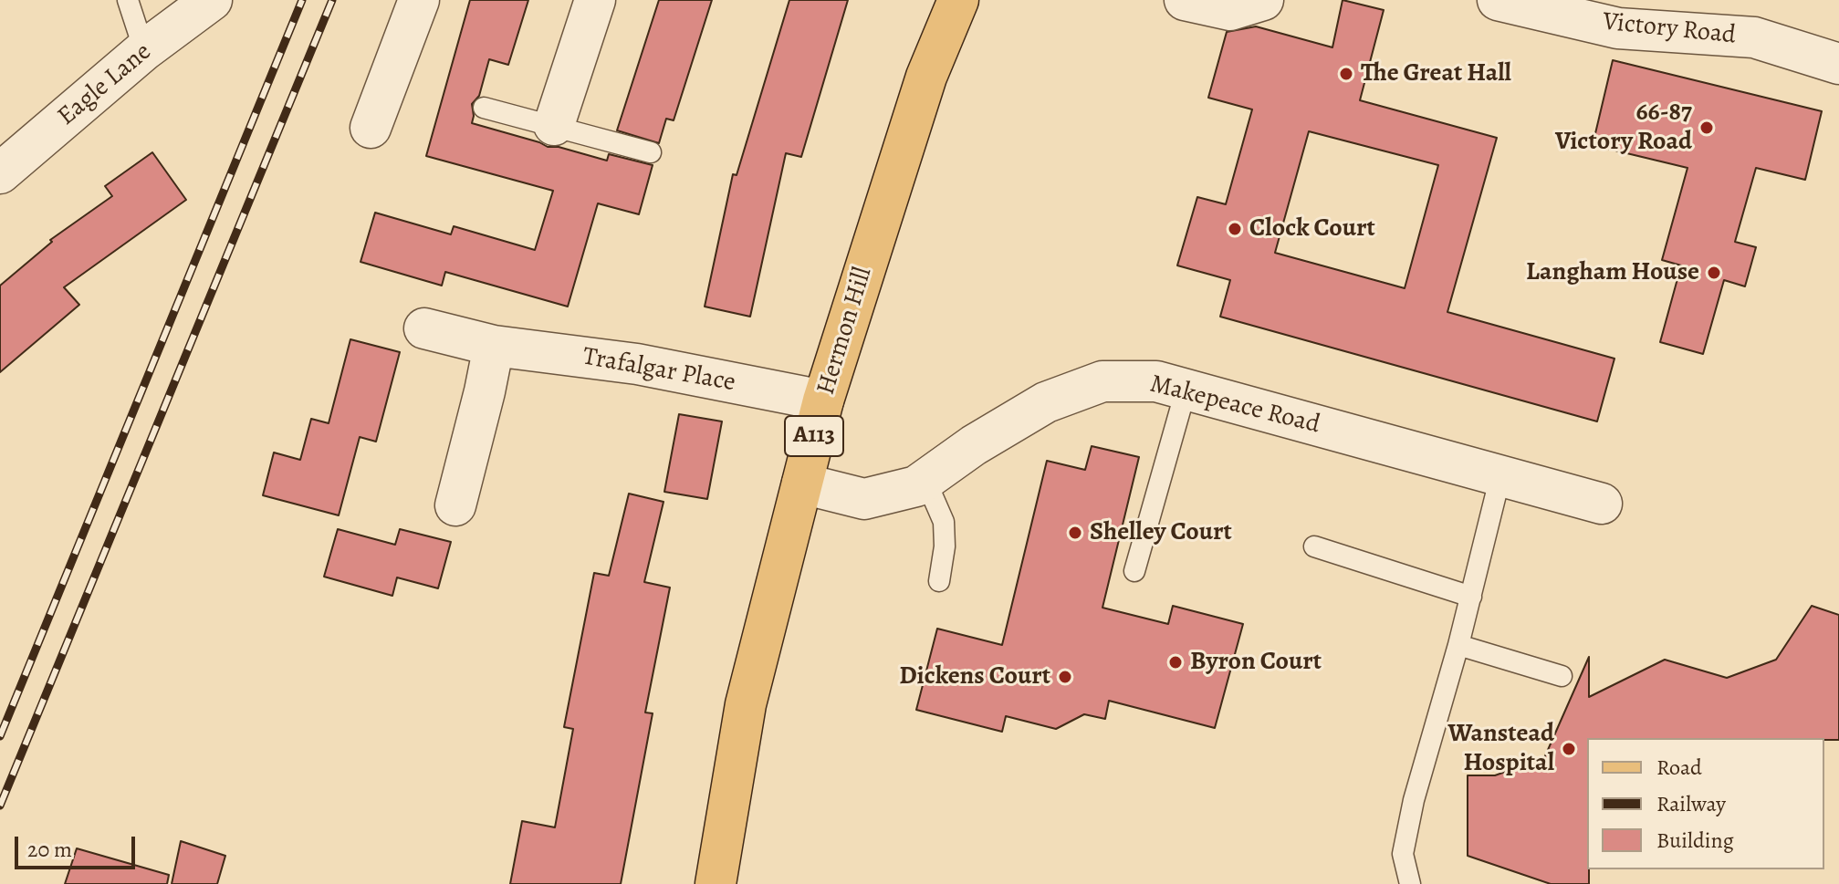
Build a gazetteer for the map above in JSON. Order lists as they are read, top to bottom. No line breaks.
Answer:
{"streets":{"main road":["Hermon Hill","A113"],"street":["Victory Road","Eagle Lane","Trafalgar Place","Makepeace Road"]},"crossings":[["Hermon Hill","Trafalgar Place"],["Hermon Hill","Makepeace Road"]],"places":["The Great Hall","66-87 Victory Road","Clock Court","Langham House","Shelley Court","Byron Court","Dickens Court","Wanstead Hospital"],"legend":["Road","Railway","Building"],"scale_bar":"20 m"}
